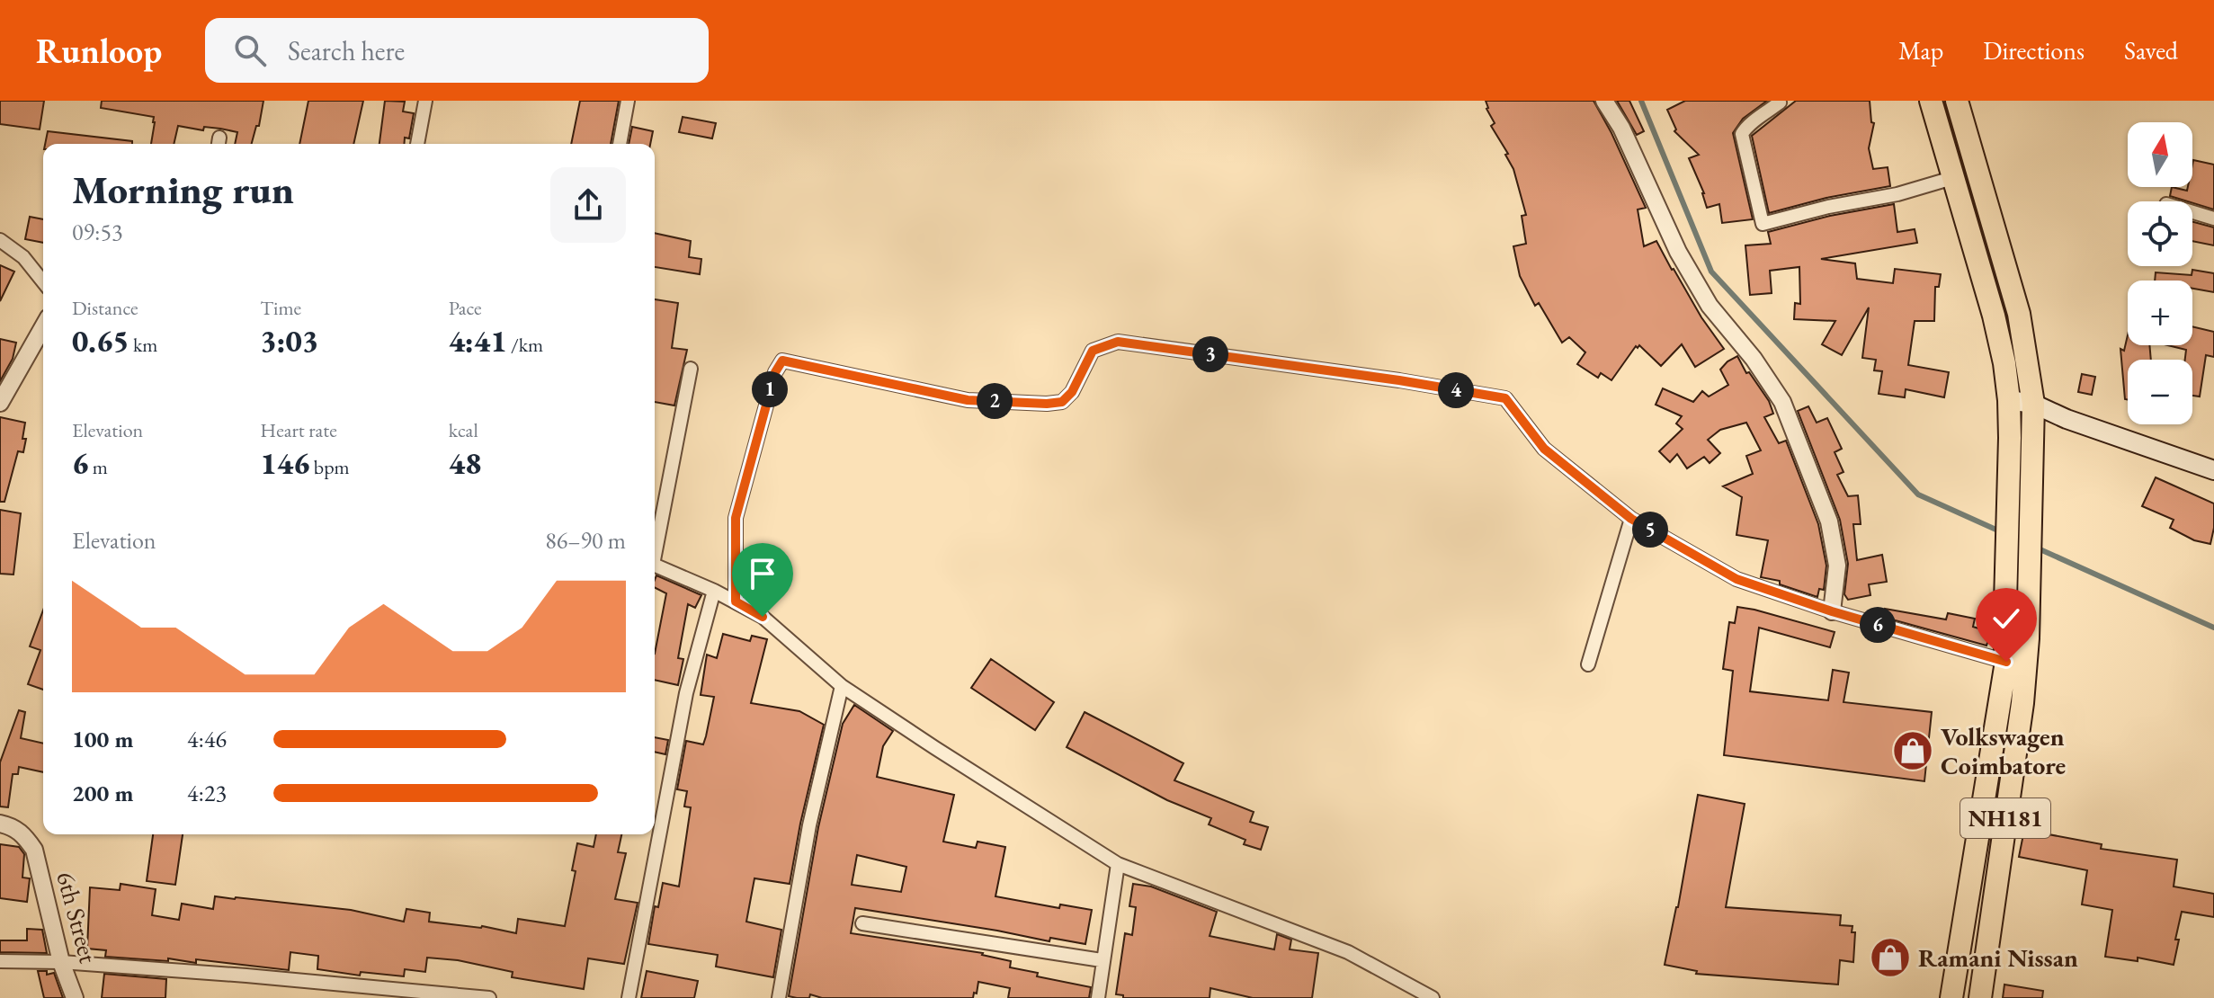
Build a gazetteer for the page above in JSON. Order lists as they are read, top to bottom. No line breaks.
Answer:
{"streets":{"highway":["NH181"],"street":["6th Street"]},"places":{"shop":["Volkswagen Coimbatore","Ramani Nissan"]},"north":"top","page":{"header":"Runloop","search":"Search here","nav":["Map","Directions","Saved"],"map_buttons":["+","−"],"heading":["Morning run","09:53"],"stats":[["Distance","0.65 km"],["Time","3:03"],["Pace","4:41 /km"],["Elevation","6 m"],["Heart rate","146 bpm"],["kcal","48"]],"pins":["3","1","4","2","5","6"],"chart":["Elevation","86–90 m"],"list":[{"name":"100 m","note":"4:46"},{"name":"200 m","note":"4:23"}]}}
